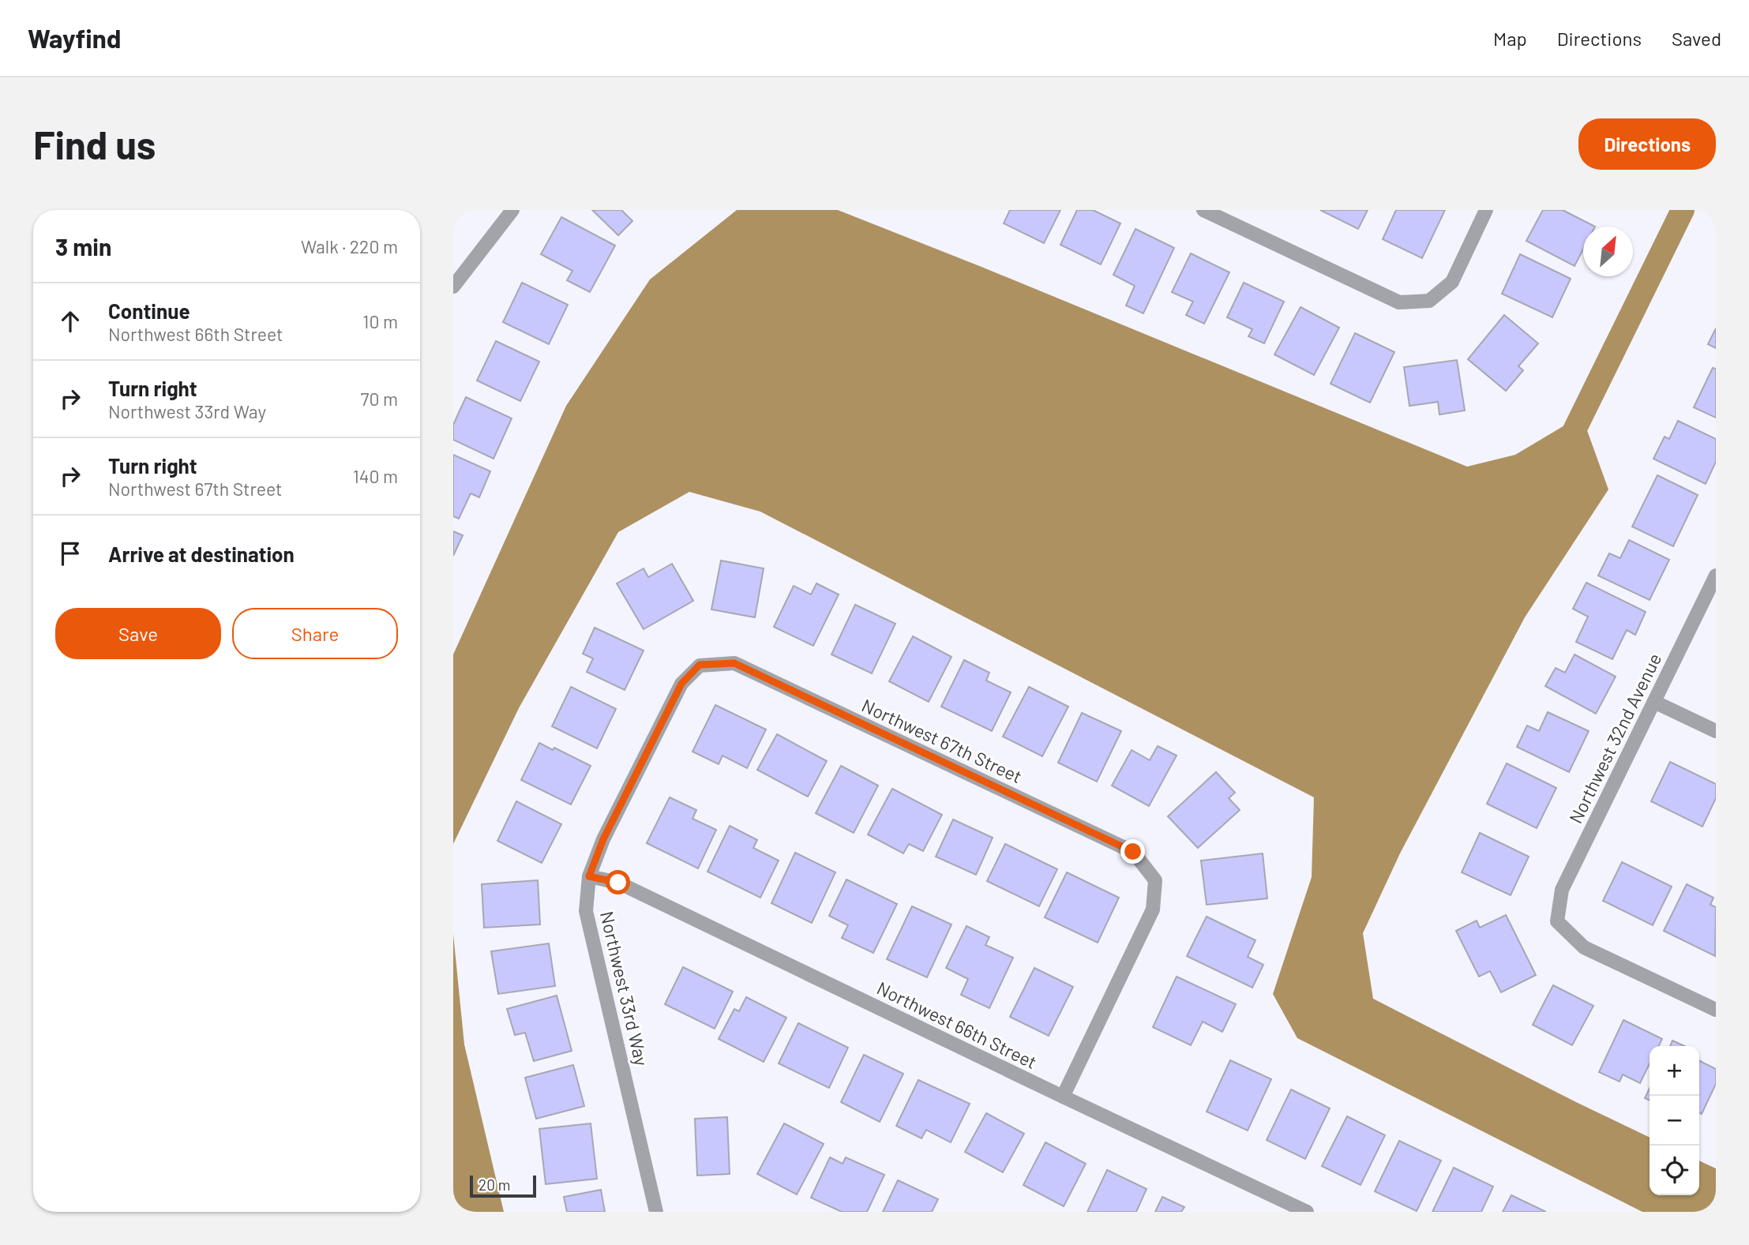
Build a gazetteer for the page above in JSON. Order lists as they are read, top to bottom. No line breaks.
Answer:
{"streets":{"street":["Northwest 32nd Avenue","Northwest 67th Street","Northwest 33rd Way","Northwest 66th Street"]},"crossings":[["Northwest 67th Street","Northwest 33rd Way"],["Northwest 67th Street","Northwest 66th Street"],["Northwest 33rd Way","Northwest 66th Street"]],"scale_bar":"20 m","north":"top right","page":{"header":"Wayfind","nav":["Map","Directions","Saved"],"buttons":["Directions",["Save","Share"]],"title":"Find us","heading":["3 min","Walk · 220 m"],"list":[["Continue","Northwest 66th Street","10 m"],["Turn right","Northwest 33rd Way","70 m"],["Turn right","Northwest 67th Street","140 m"],"Arrive at destination"],"map_buttons":["+","−"],"scale":"20 m"}}
